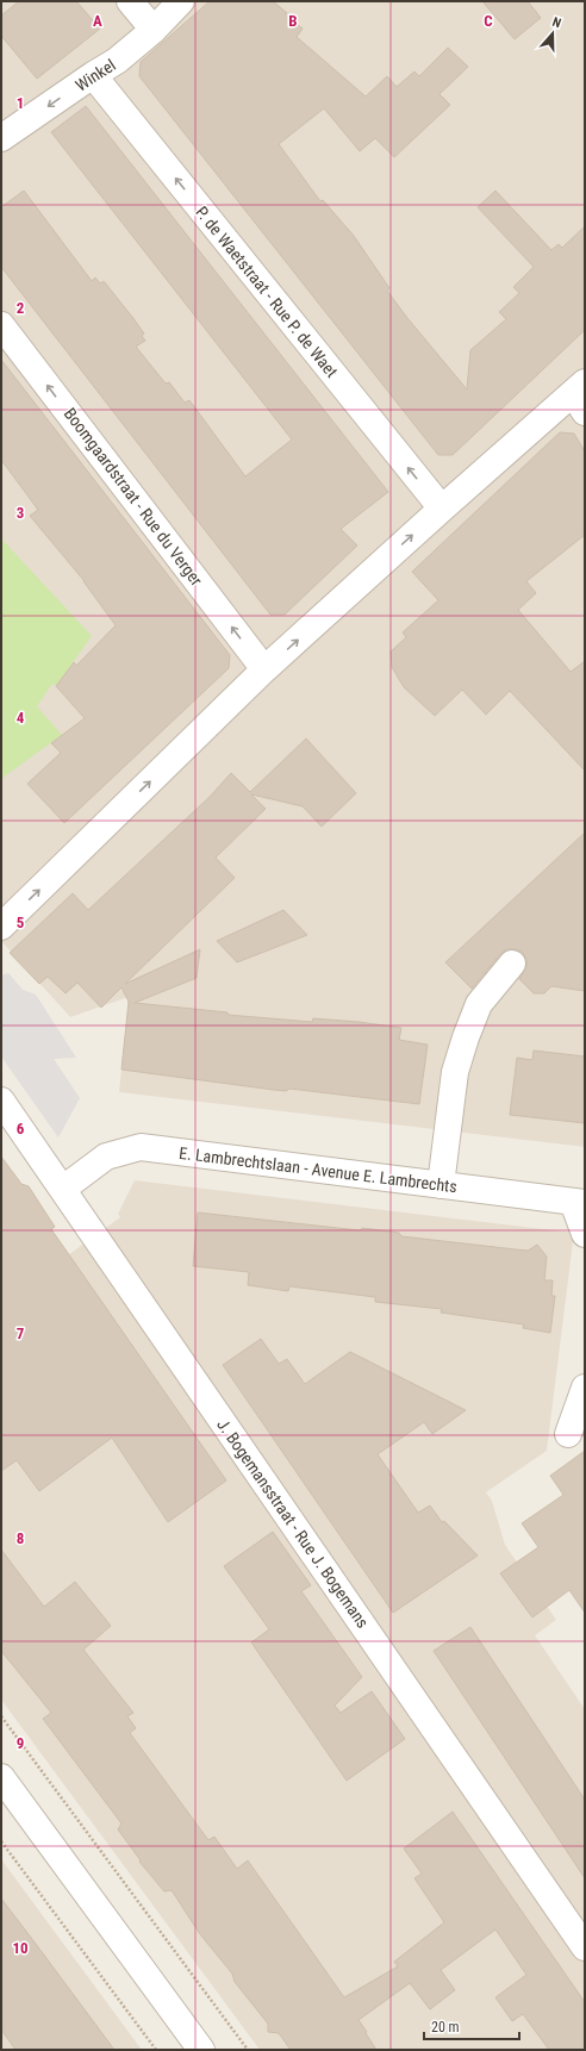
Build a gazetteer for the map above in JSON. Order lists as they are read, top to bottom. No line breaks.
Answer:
{"streets":{"street":["Winkel","P. de Waetstraat - Rue P. de Waet","Boomgaardstraat - Rue du Verger","E. Lambrechtslaan - Avenue E. Lambrechts","J. Bogemansstraat - Rue J. Bogemans"]},"crossings":[["Winkel","P. de Waetstraat - Rue P. de Waet"],["E. Lambrechtslaan - Avenue E. Lambrechts","J. Bogemansstraat - Rue J. Bogemans"]],"one_way":["Winkel","P. de Waetstraat - Rue P. de Waet","Boomgaardstraat - Rue du Verger"],"scale_bar":"20 m","north":"top","grid":{"columns":["A","B","C"],"rows":["1","2","3","4","5","6","7","8","9","10"]}}
